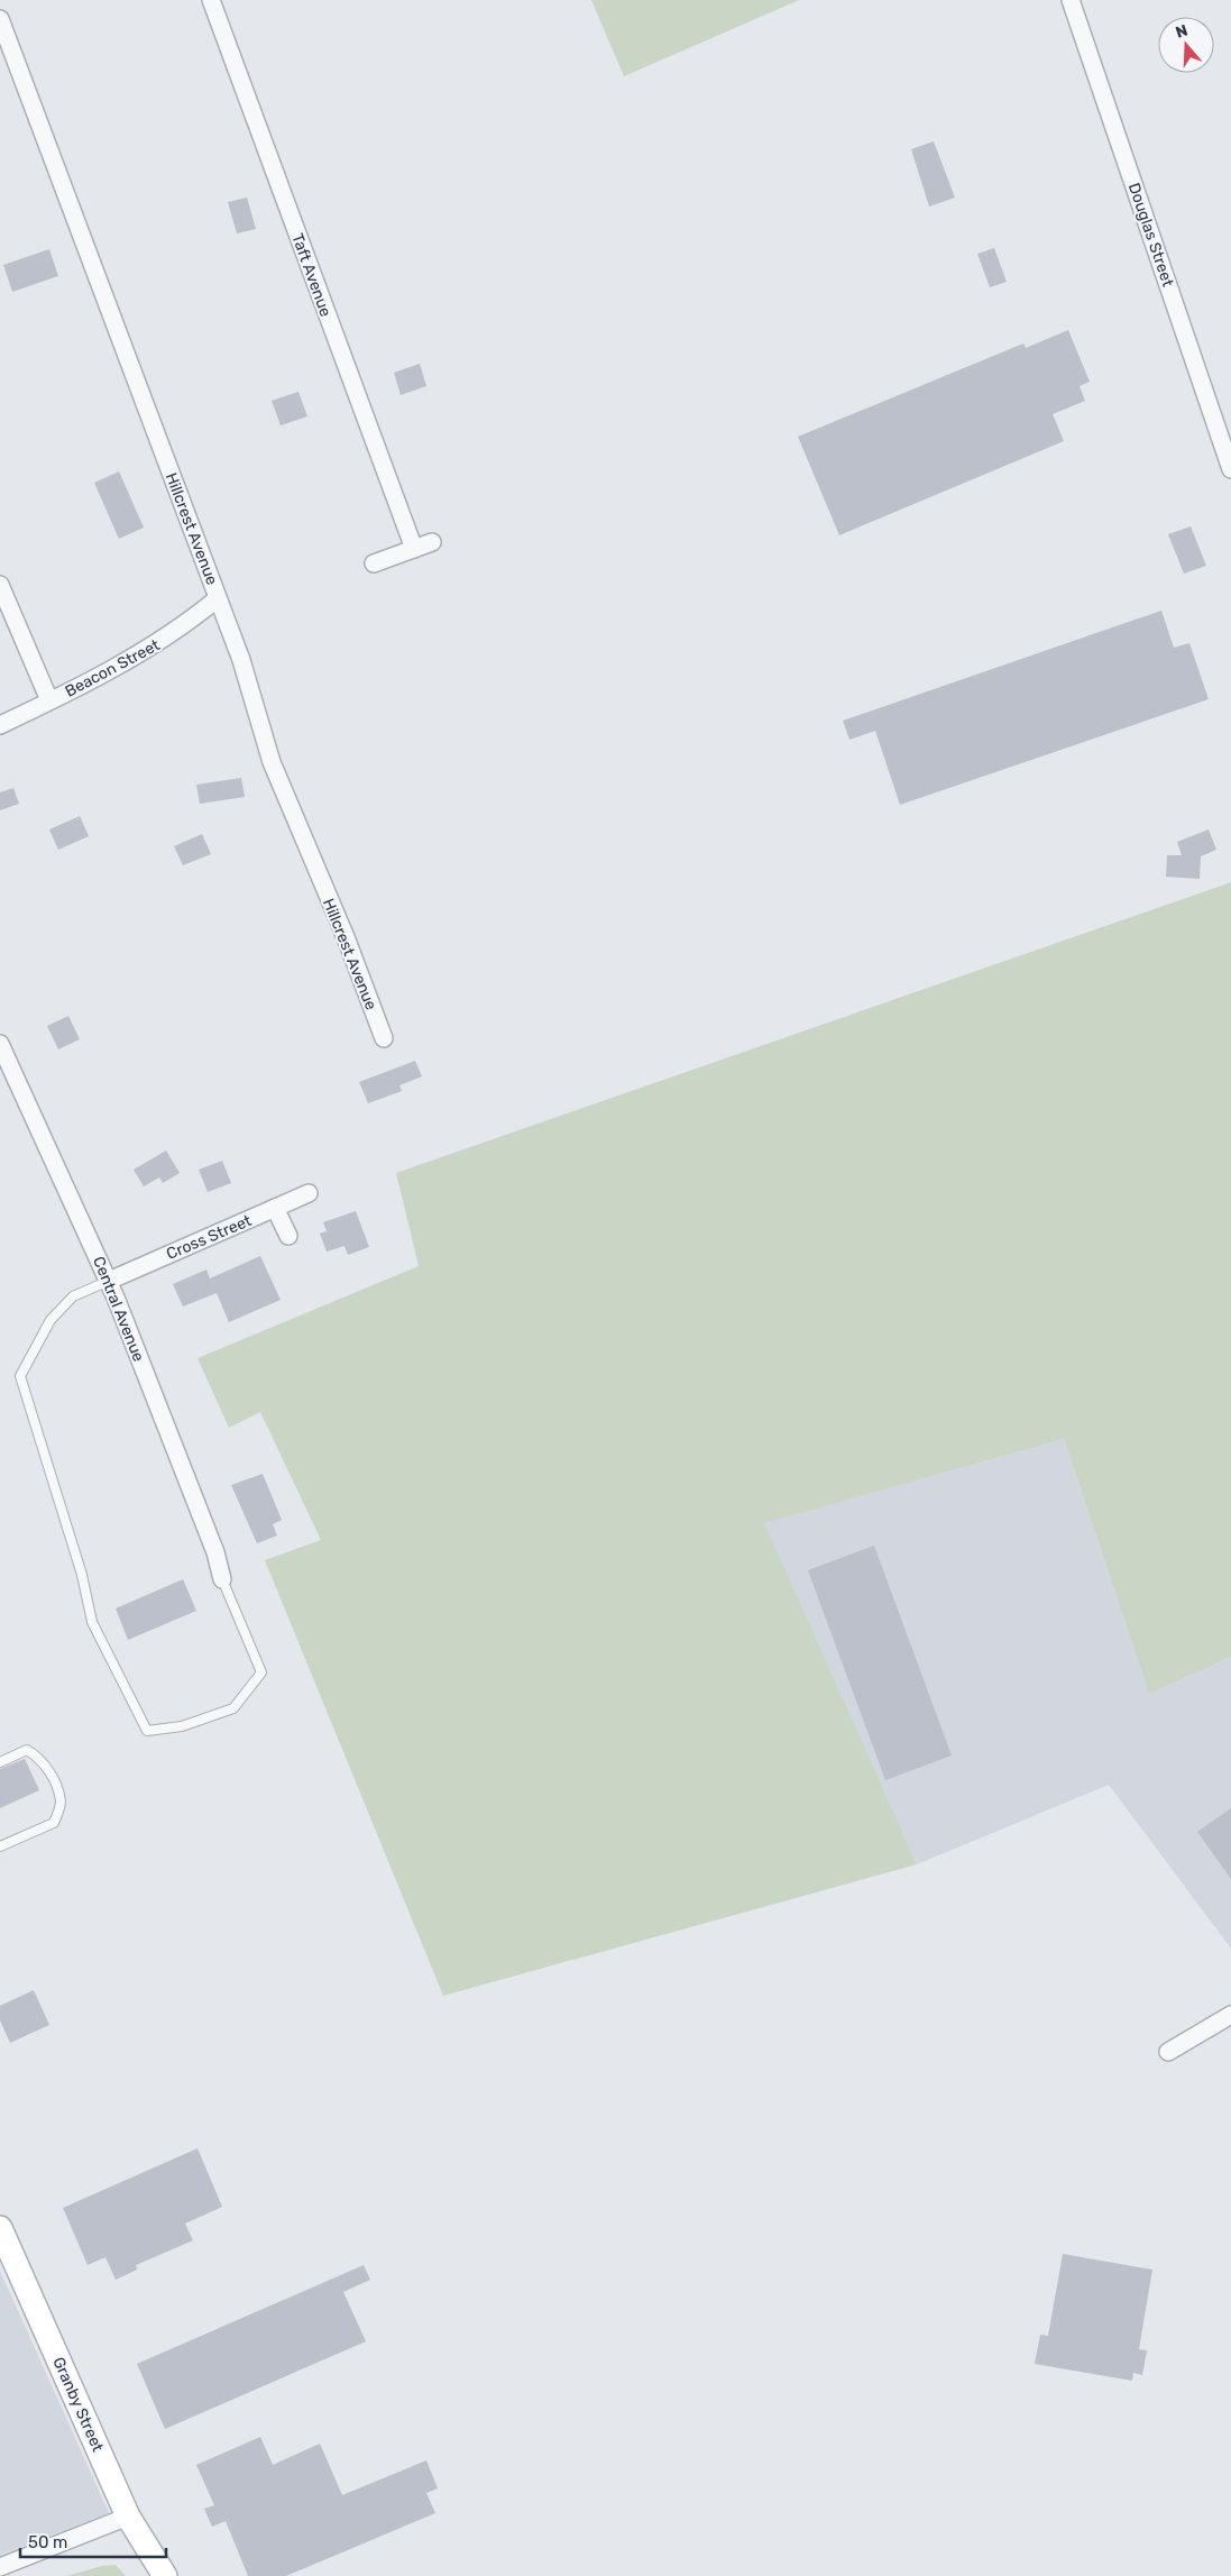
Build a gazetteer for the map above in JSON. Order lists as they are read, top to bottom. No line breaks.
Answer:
{"streets":{"main road":["Granby Street"],"street":["Douglas Street","Taft Avenue","Hillcrest Avenue","Beacon Street","Cross Street","Central Avenue"]},"crossings":[["Hillcrest Avenue","Beacon Street"],["Cross Street","Central Avenue"]],"scale_bar":"50 m","north":"top"}
